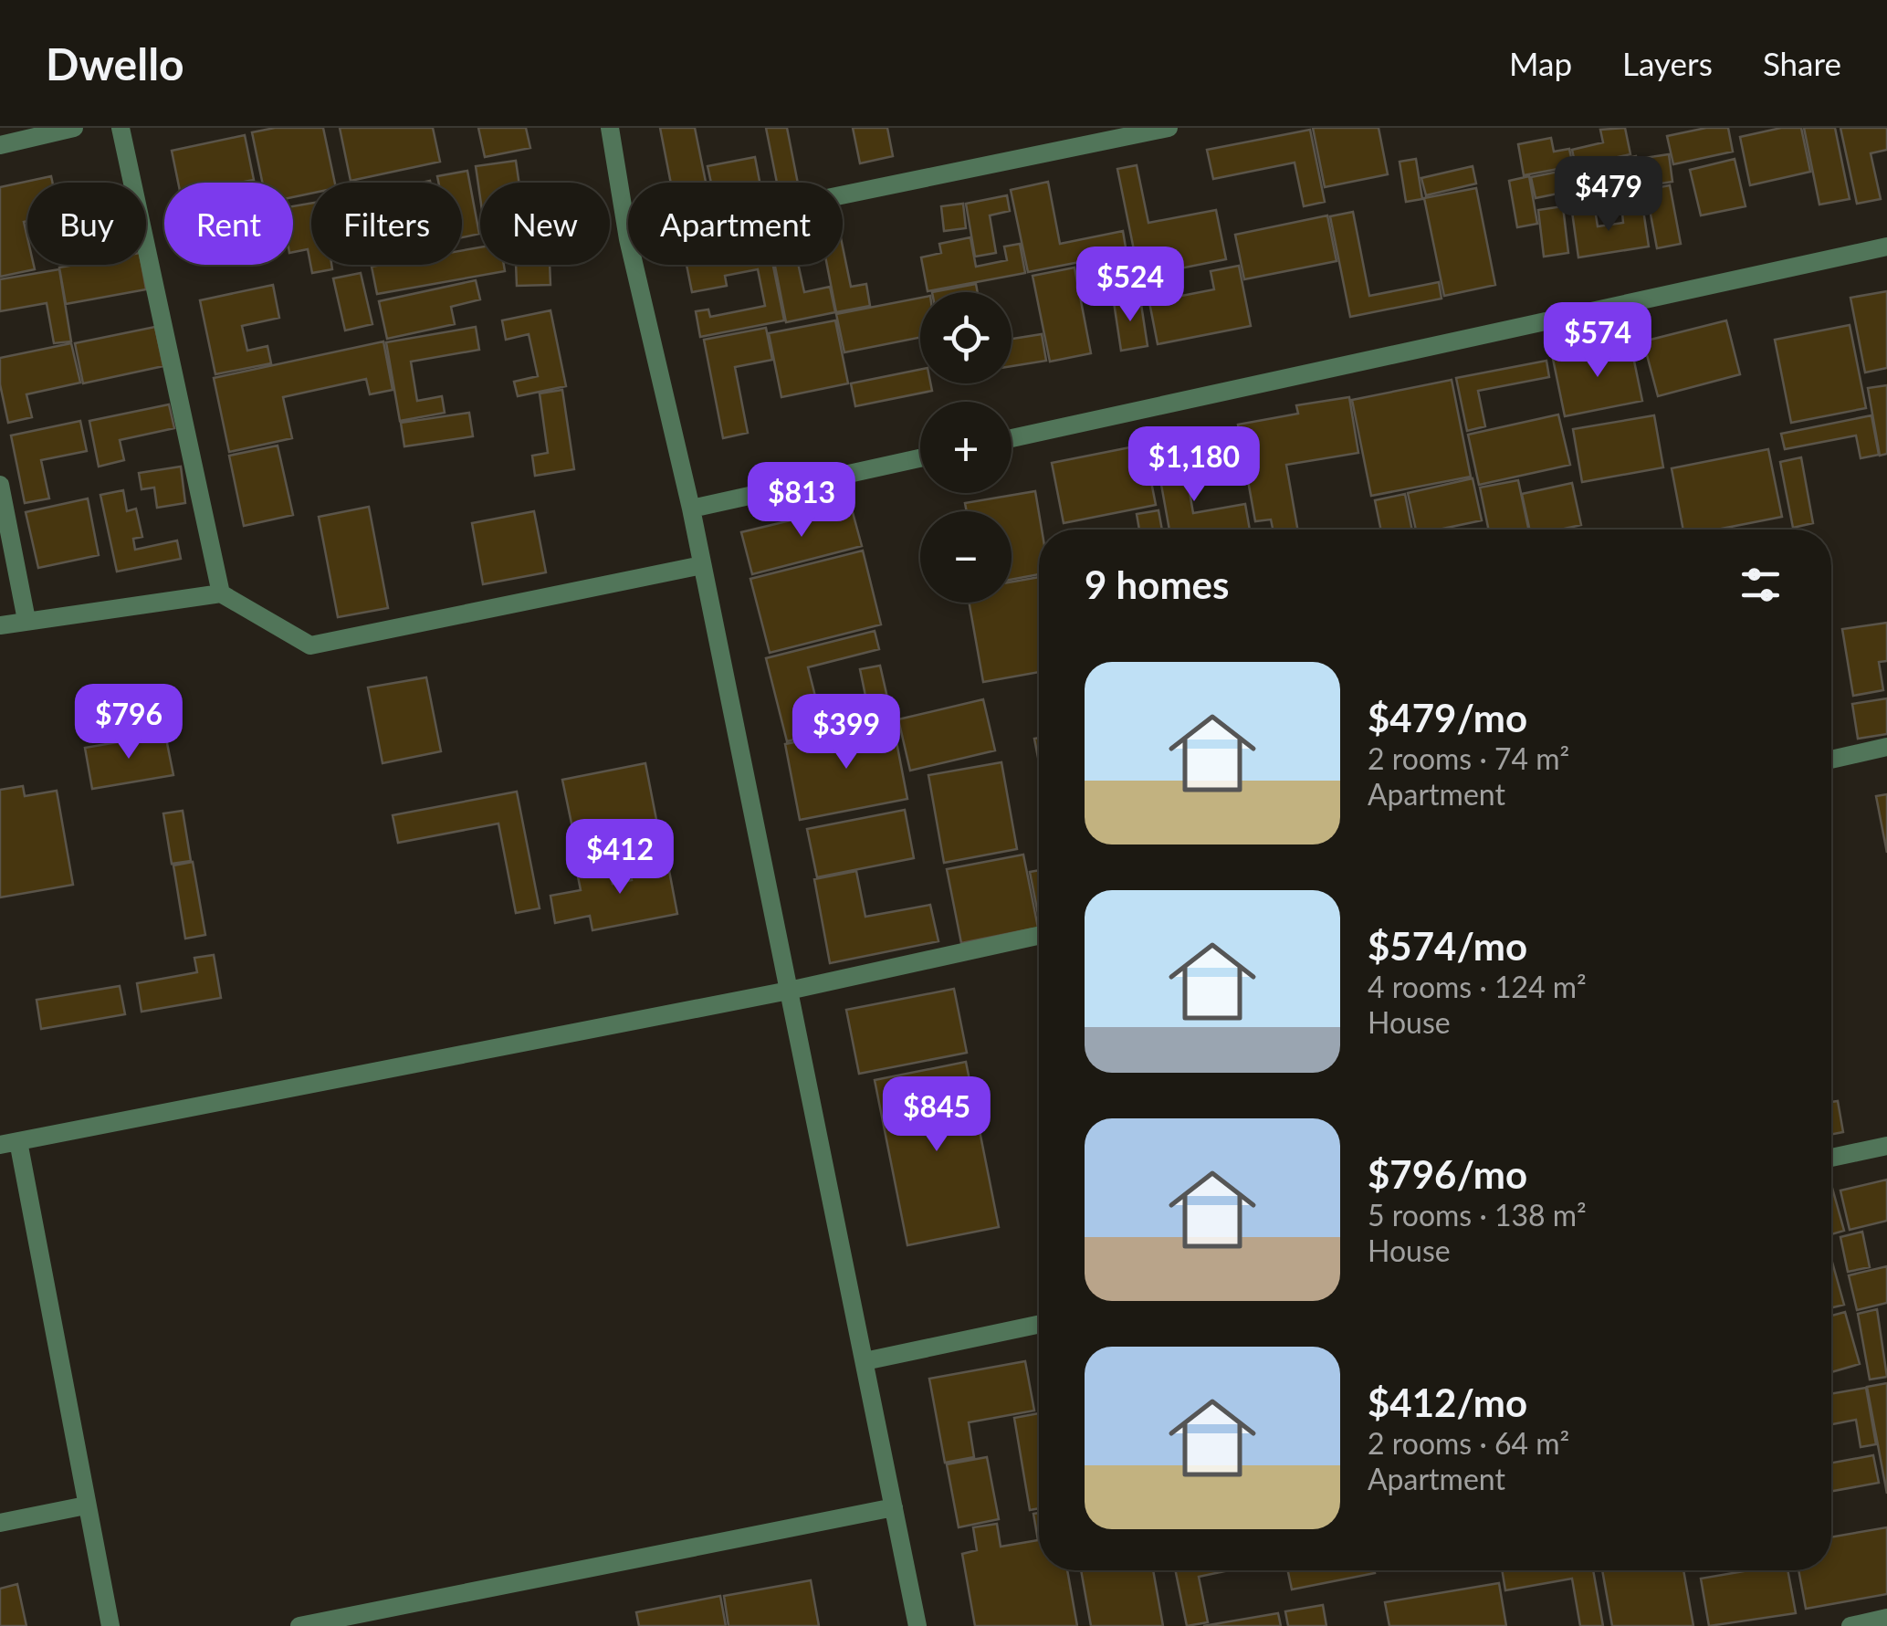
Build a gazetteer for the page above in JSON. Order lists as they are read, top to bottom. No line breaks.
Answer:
{"page":{"header":"Dwello","nav":["Map","Layers","Share"],"price":["$479","$524","$574","$1,180","$813","$796","$399","$412","$845"],"chip":["Buy","Rent","Filters","New","Apartment"],"map_buttons":["+","−"],"heading":"9 homes","list":[{"name":"$479/mo","note":"2 rooms · 74 m² · Apartment"},{"name":"$574/mo","note":"4 rooms · 124 m² · House"},{"name":"$796/mo","note":"5 rooms · 138 m² · House"},{"name":"$412/mo","note":"2 rooms · 64 m² · Apartment"}]}}
